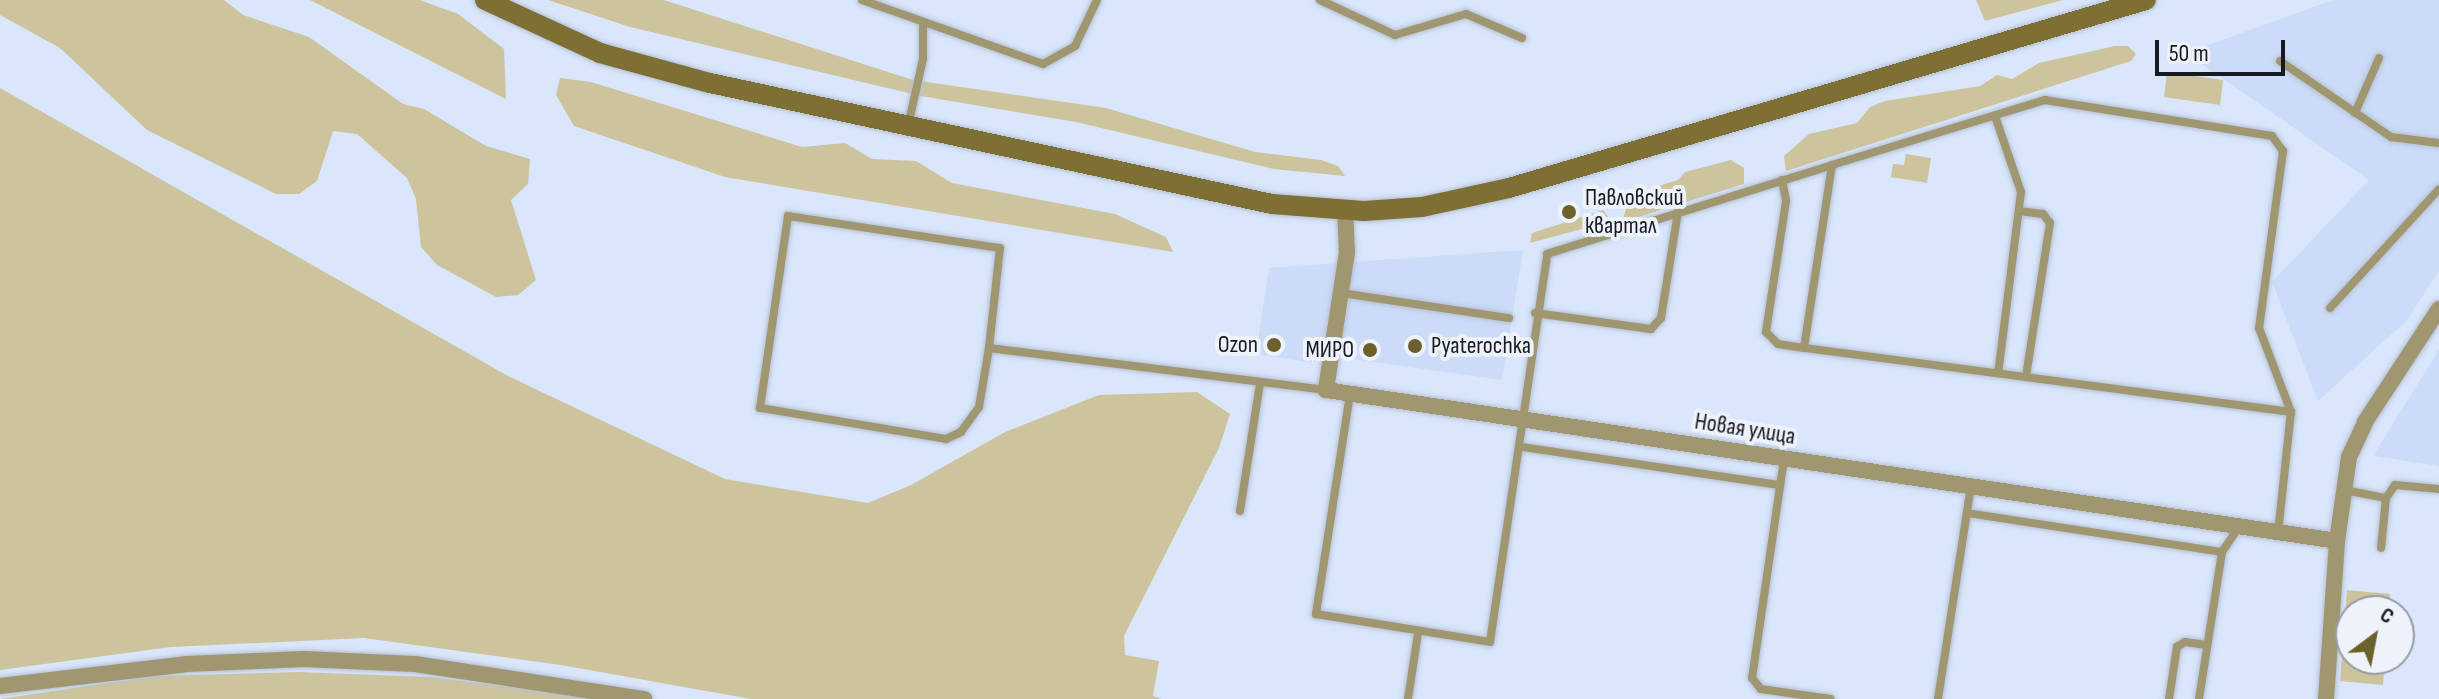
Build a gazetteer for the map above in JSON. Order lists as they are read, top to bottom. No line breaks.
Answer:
{"streets":{"street":["Новая улица"]},"places":["Павловский квартал","Ozon","Pyaterochka","МИРО"],"scale_bar":"50 m","north":"top right"}
